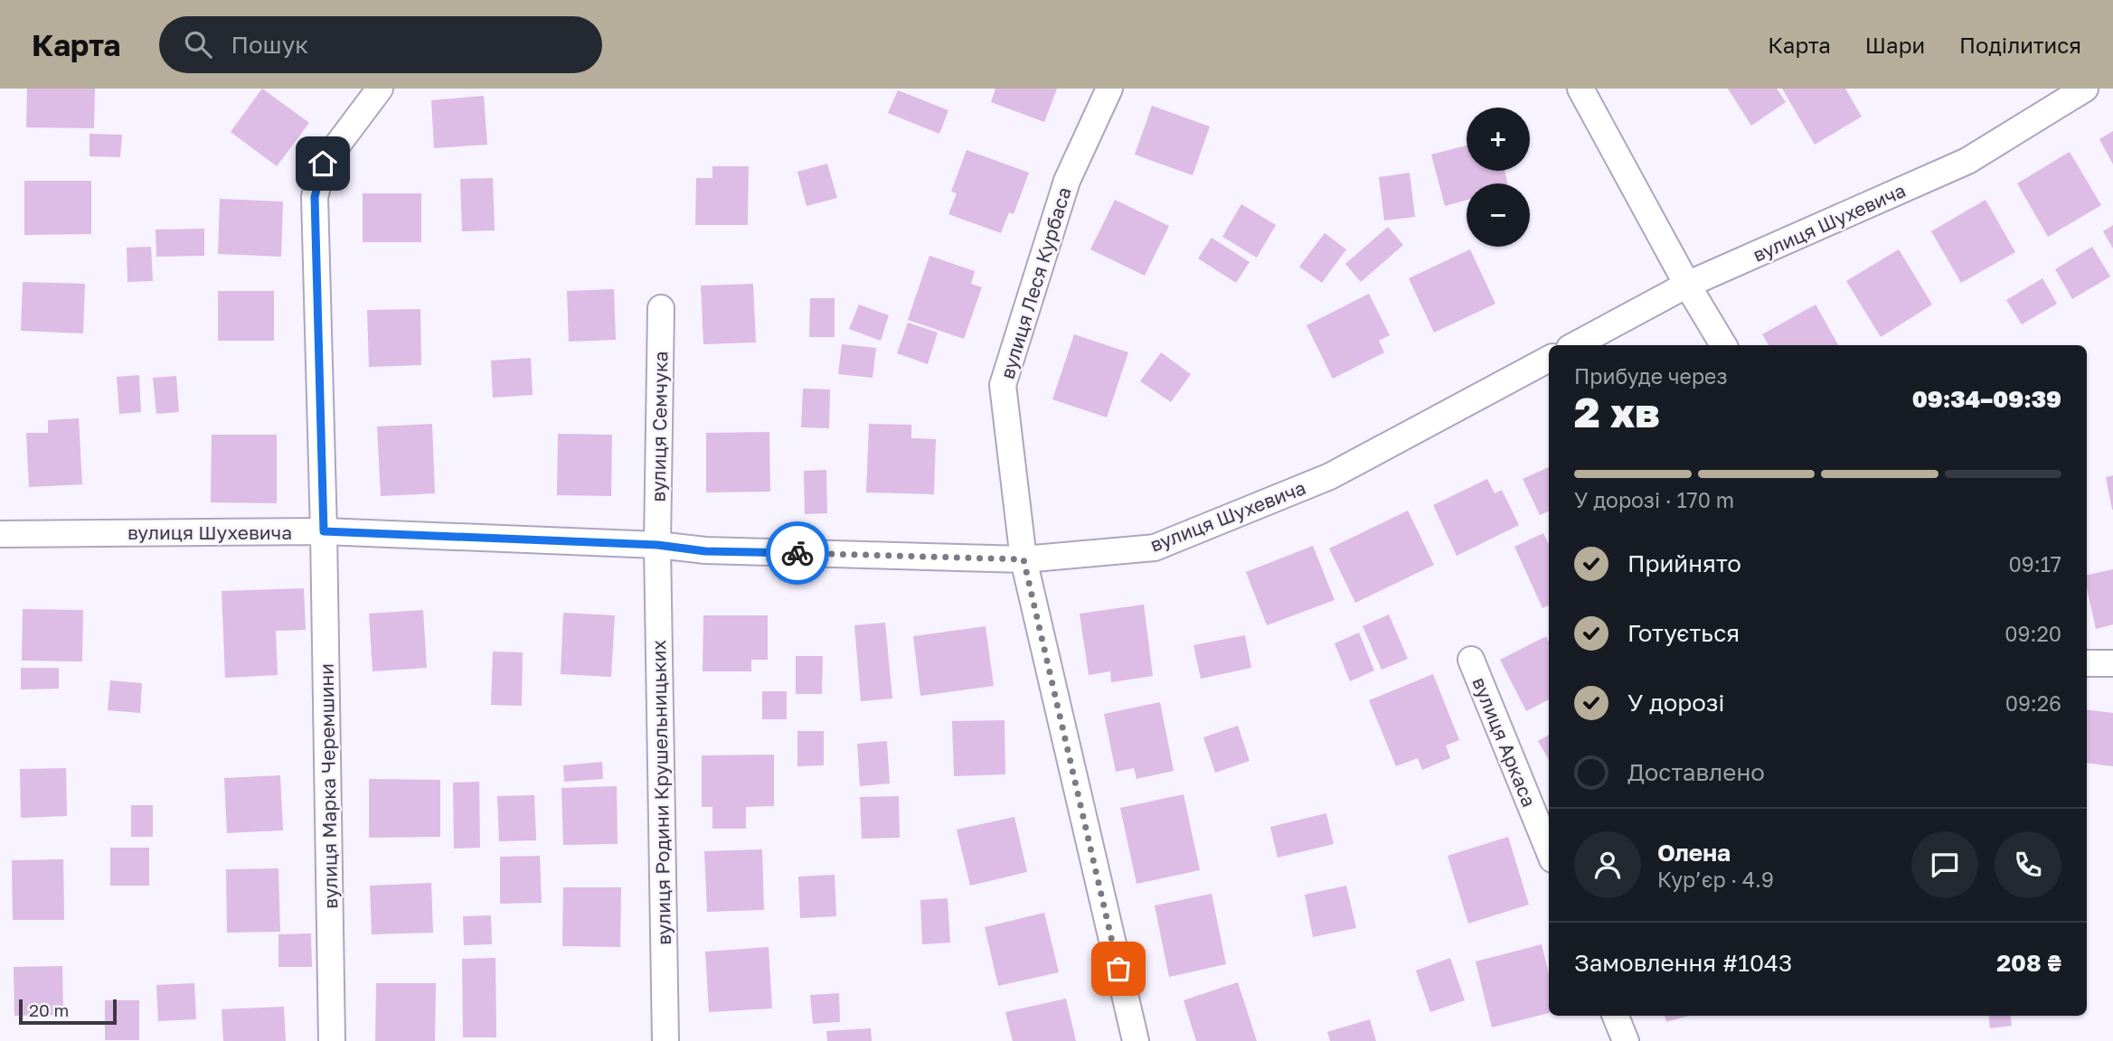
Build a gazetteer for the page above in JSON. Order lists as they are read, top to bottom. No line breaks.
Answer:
{"streets":{"street":["вулиця Шухевича","вулиця Леся Курбаса","вулиця Семчука","вулиця Аркаса","вулиця Марка Черемшини","вулиця Родини Крушельницьких"]},"crossings":[["вулиця Шухевича","вулиця Леся Курбаса"],["вулиця Шухевича","вулиця Семчука"],["вулиця Шухевича","вулиця Марка Черемшини"],["вулиця Шухевича","вулиця Родини Крушельницьких"],["вулиця Семчука","вулиця Родини Крушельницьких"]],"scale_bar":"20 m","page":{"header":"Карта","search":"Пошук","nav":["Карта","Шари","Поділитися"],"map_buttons":["+","−"],"heading":["2 хв","Прибуде через","09:34–09:39"],"panel":["Олена","Кур’єр · 4.9","Замовлення #1043","208 ₴"],"bar":"У дорозі · 170 m","list":[["Прийнято","09:17"],["Готується","09:20"],["У дорозі","09:26"],"Доставлено"],"scale":"20 m"}}
